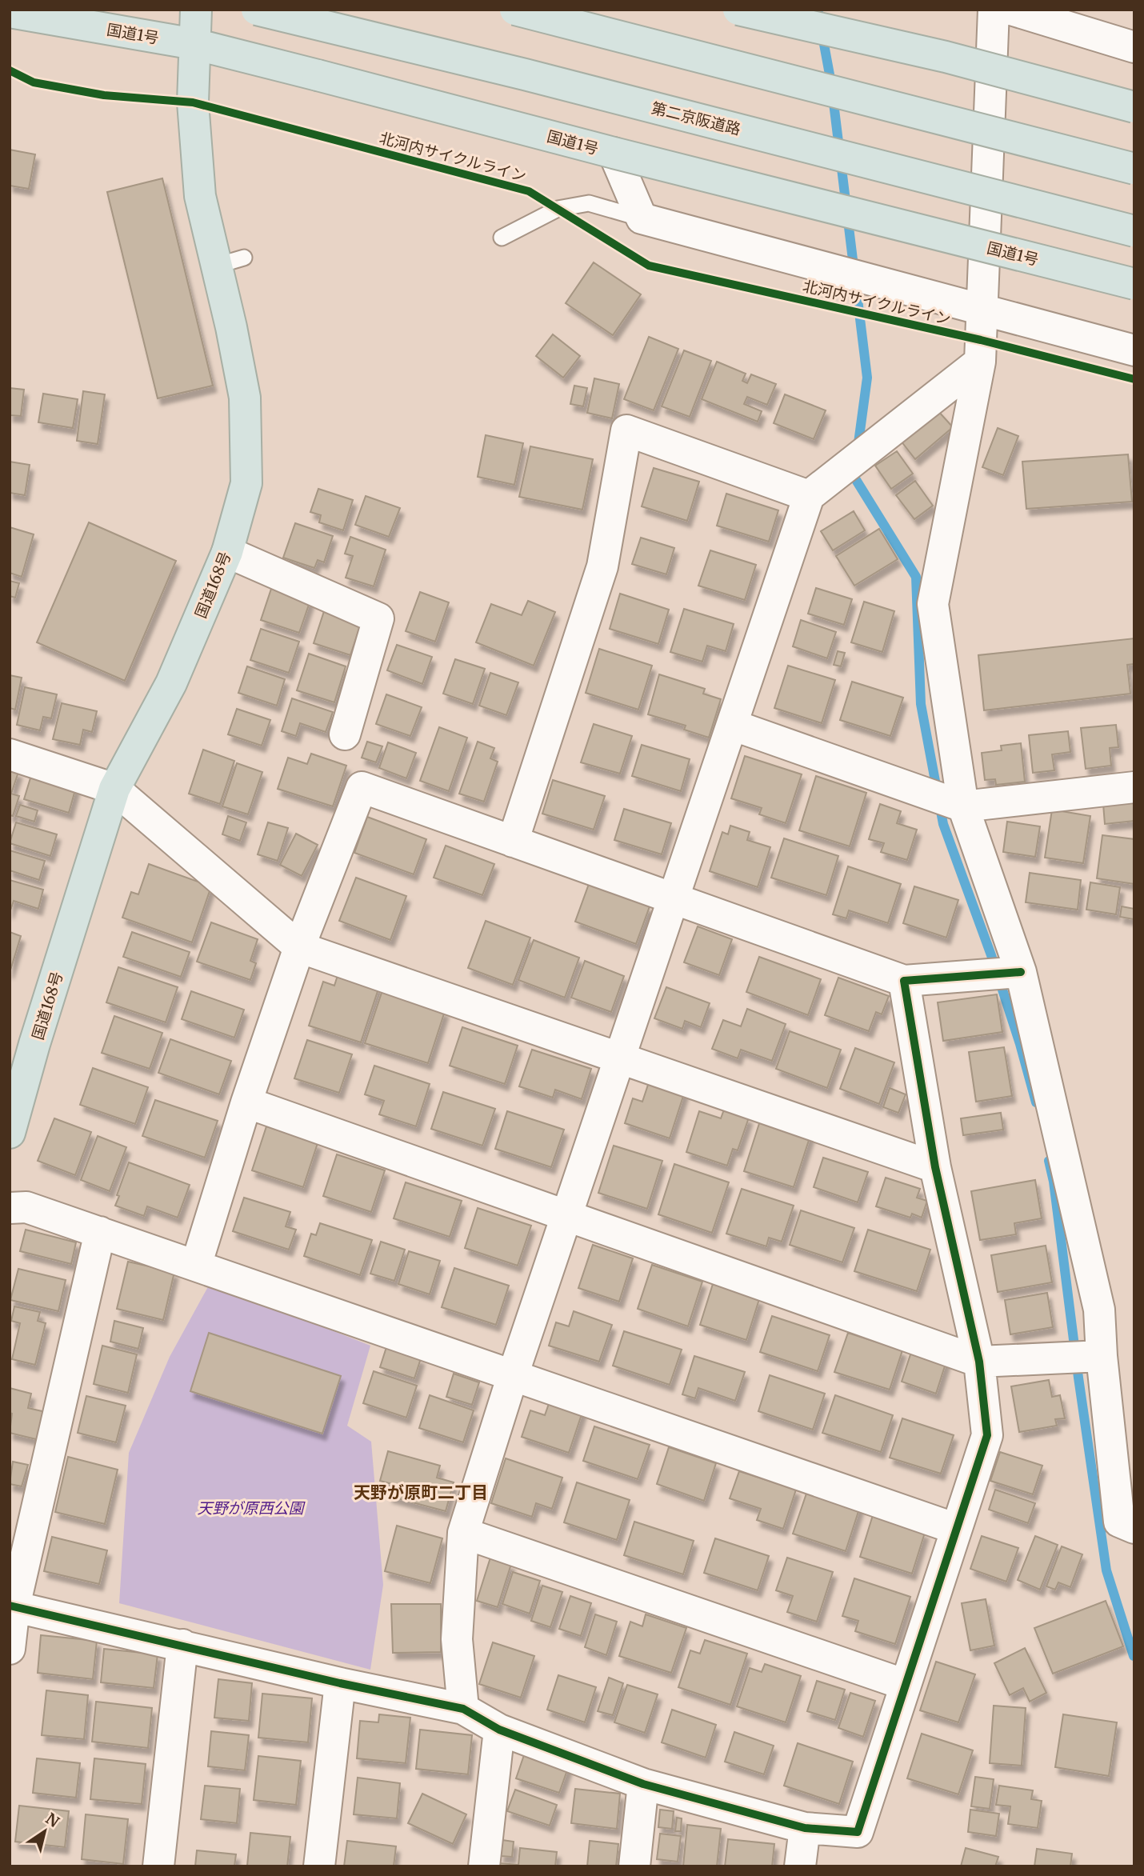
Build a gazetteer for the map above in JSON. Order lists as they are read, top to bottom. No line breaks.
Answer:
{"streets":{"highway":["国道1号","第二京阪道路","国道168号"],"cycle path":["北河内サイクルライン"]},"crossings":[["国道1号","国道168号"]],"districts":["天野が原町二丁目"],"parks":["天野が原西公園"],"north":"top right"}
